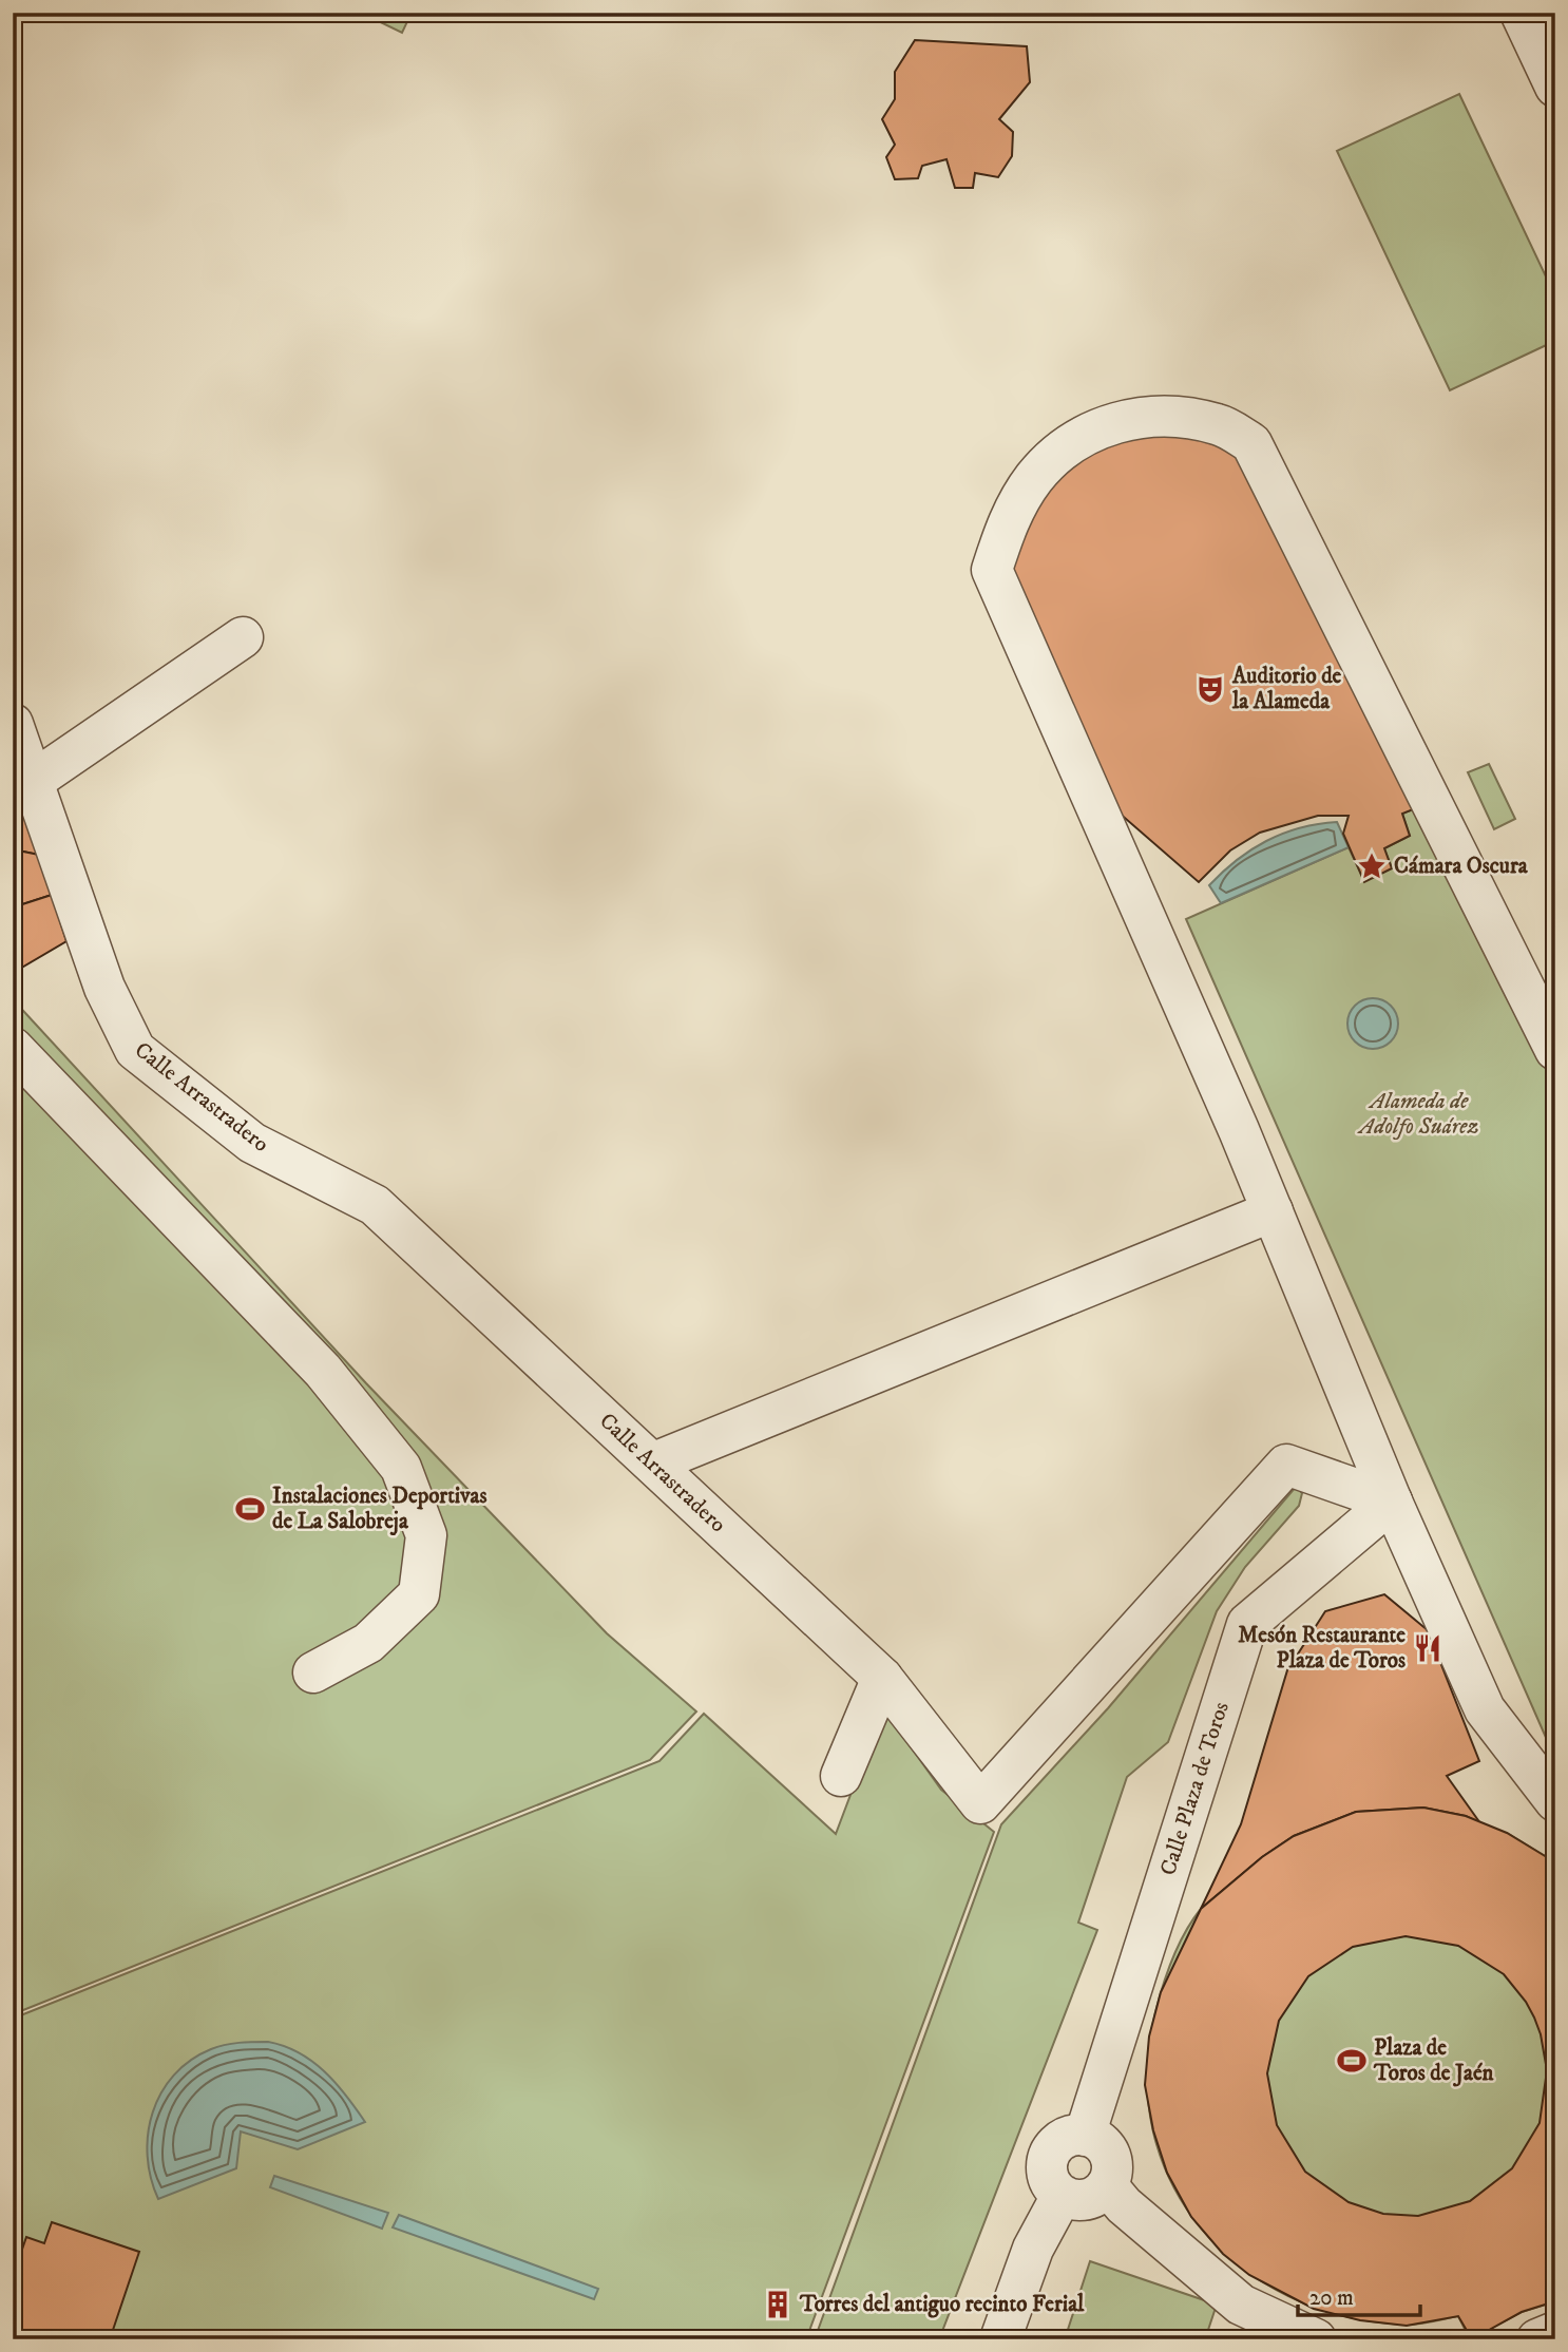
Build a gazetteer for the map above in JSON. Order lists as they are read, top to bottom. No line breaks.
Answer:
{"streets":{"street":["Calle Arrastradero","Calle Plaza de Toros"]},"crossings":[["Calle Arrastradero","Calle Plaza de Toros"]],"parks":["Alameda de Adolfo Suárez"],"places":{"theatre":["Auditorio de la Alameda"],"place":["Cámara Oscura"],"sports":["Instalaciones Deportivas de La Salobreja","Plaza de Toros de Jaén"],"restaurant":["Mesón Restaurante Plaza de Toros"],"building":["Torres del antiguo recinto Ferial"]},"scale_bar":"20 m"}
